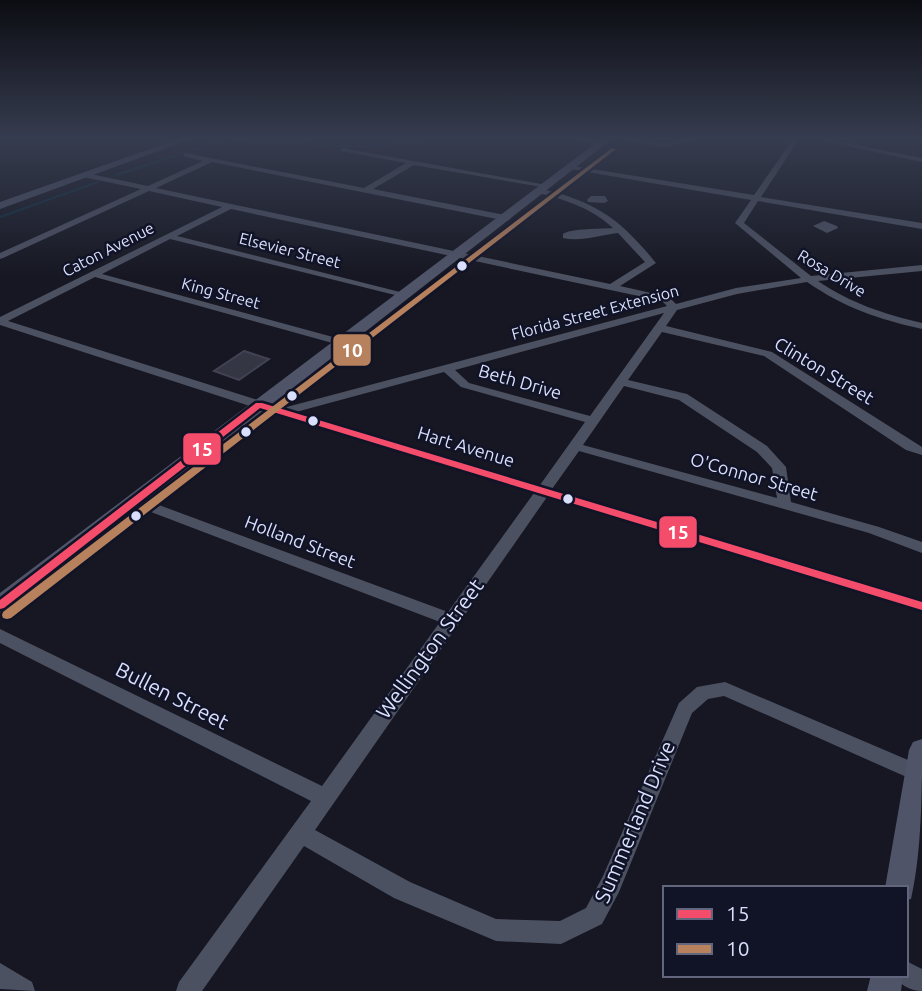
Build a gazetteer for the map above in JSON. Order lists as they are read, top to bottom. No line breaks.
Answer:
{"streets":{"street":["Caton Avenue","Elsevier Street","Rosa Drive","King Street","Florida Street Extension","Clinton Street","Beth Drive","Hart Avenue","O'Connor Street","Holland Street","Wellington Street","Bullen Street","Summerland Drive"]},"crossings":[["Caton Avenue","Elsevier Street"],["Caton Avenue","King Street"],["Caton Avenue","Hart Avenue"],["Rosa Drive","Florida Street Extension"],["Florida Street Extension","Beth Drive"],["Florida Street Extension","Hart Avenue"],["Florida Street Extension","Wellington Street"],["Clinton Street","Wellington Street"],["Beth Drive","Wellington Street"],["Hart Avenue","Wellington Street"],["O'Connor Street","Wellington Street"],["Holland Street","Wellington Street"],["Wellington Street","Bullen Street"],["Wellington Street","Summerland Drive"]],"lines":["transit line 10","transit line 15"],"legend":["15","10"]}
